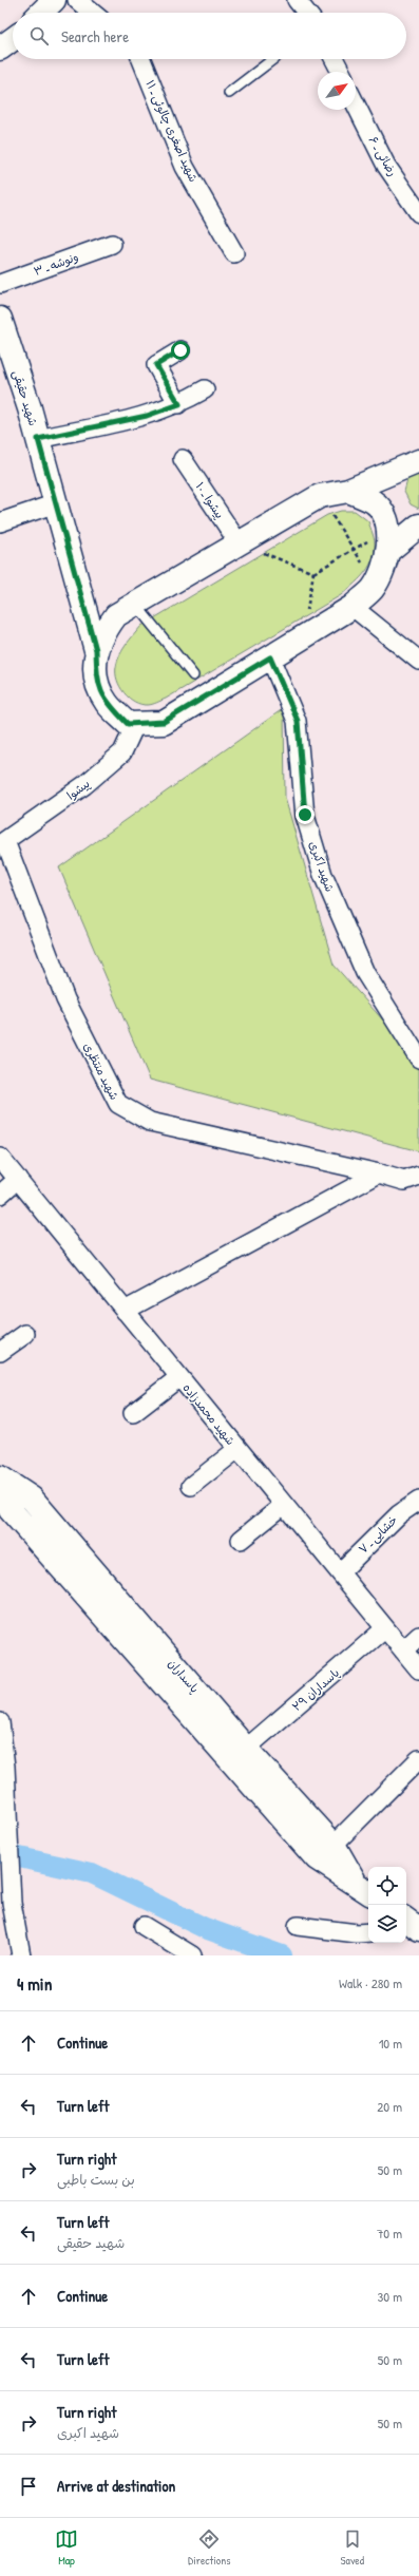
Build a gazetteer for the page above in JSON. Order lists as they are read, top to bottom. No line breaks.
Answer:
{"streets":{"street":["شهید اصغری چالوئی ـ ۱۱","رضائی ـ ۶","ونوشه ـ ۳","شهید حقیقی","پیشوا ـ ۱۰","پیشوا","شهید اکبری","شهید منتظری","شهید محمدزاده","خشایی ـ ۷","پاسداران","پاسداران ۲۹"]},"crossings":[["پیشوا","شهید منتظری"],["شهید محمدزاده","خشایی ـ ۷"],["شهید محمدزاده","پاسداران ۲۹"],["پاسداران","پاسداران ۲۹"]],"north":"top right","page":{"search":"Search here","heading":["4 min","Walk · 280 m"],"list":[["Continue","10 m"],["Turn left","20 m"],["Turn right","بن بست باطبی","50 m"],["Turn left","شهید حقیقی","70 m"],["Continue","30 m"],["Turn left","50 m"],["Turn right","شهید اکبری","50 m"],"Arrive at destination"],"nav":["Map","Directions","Saved"]}}
